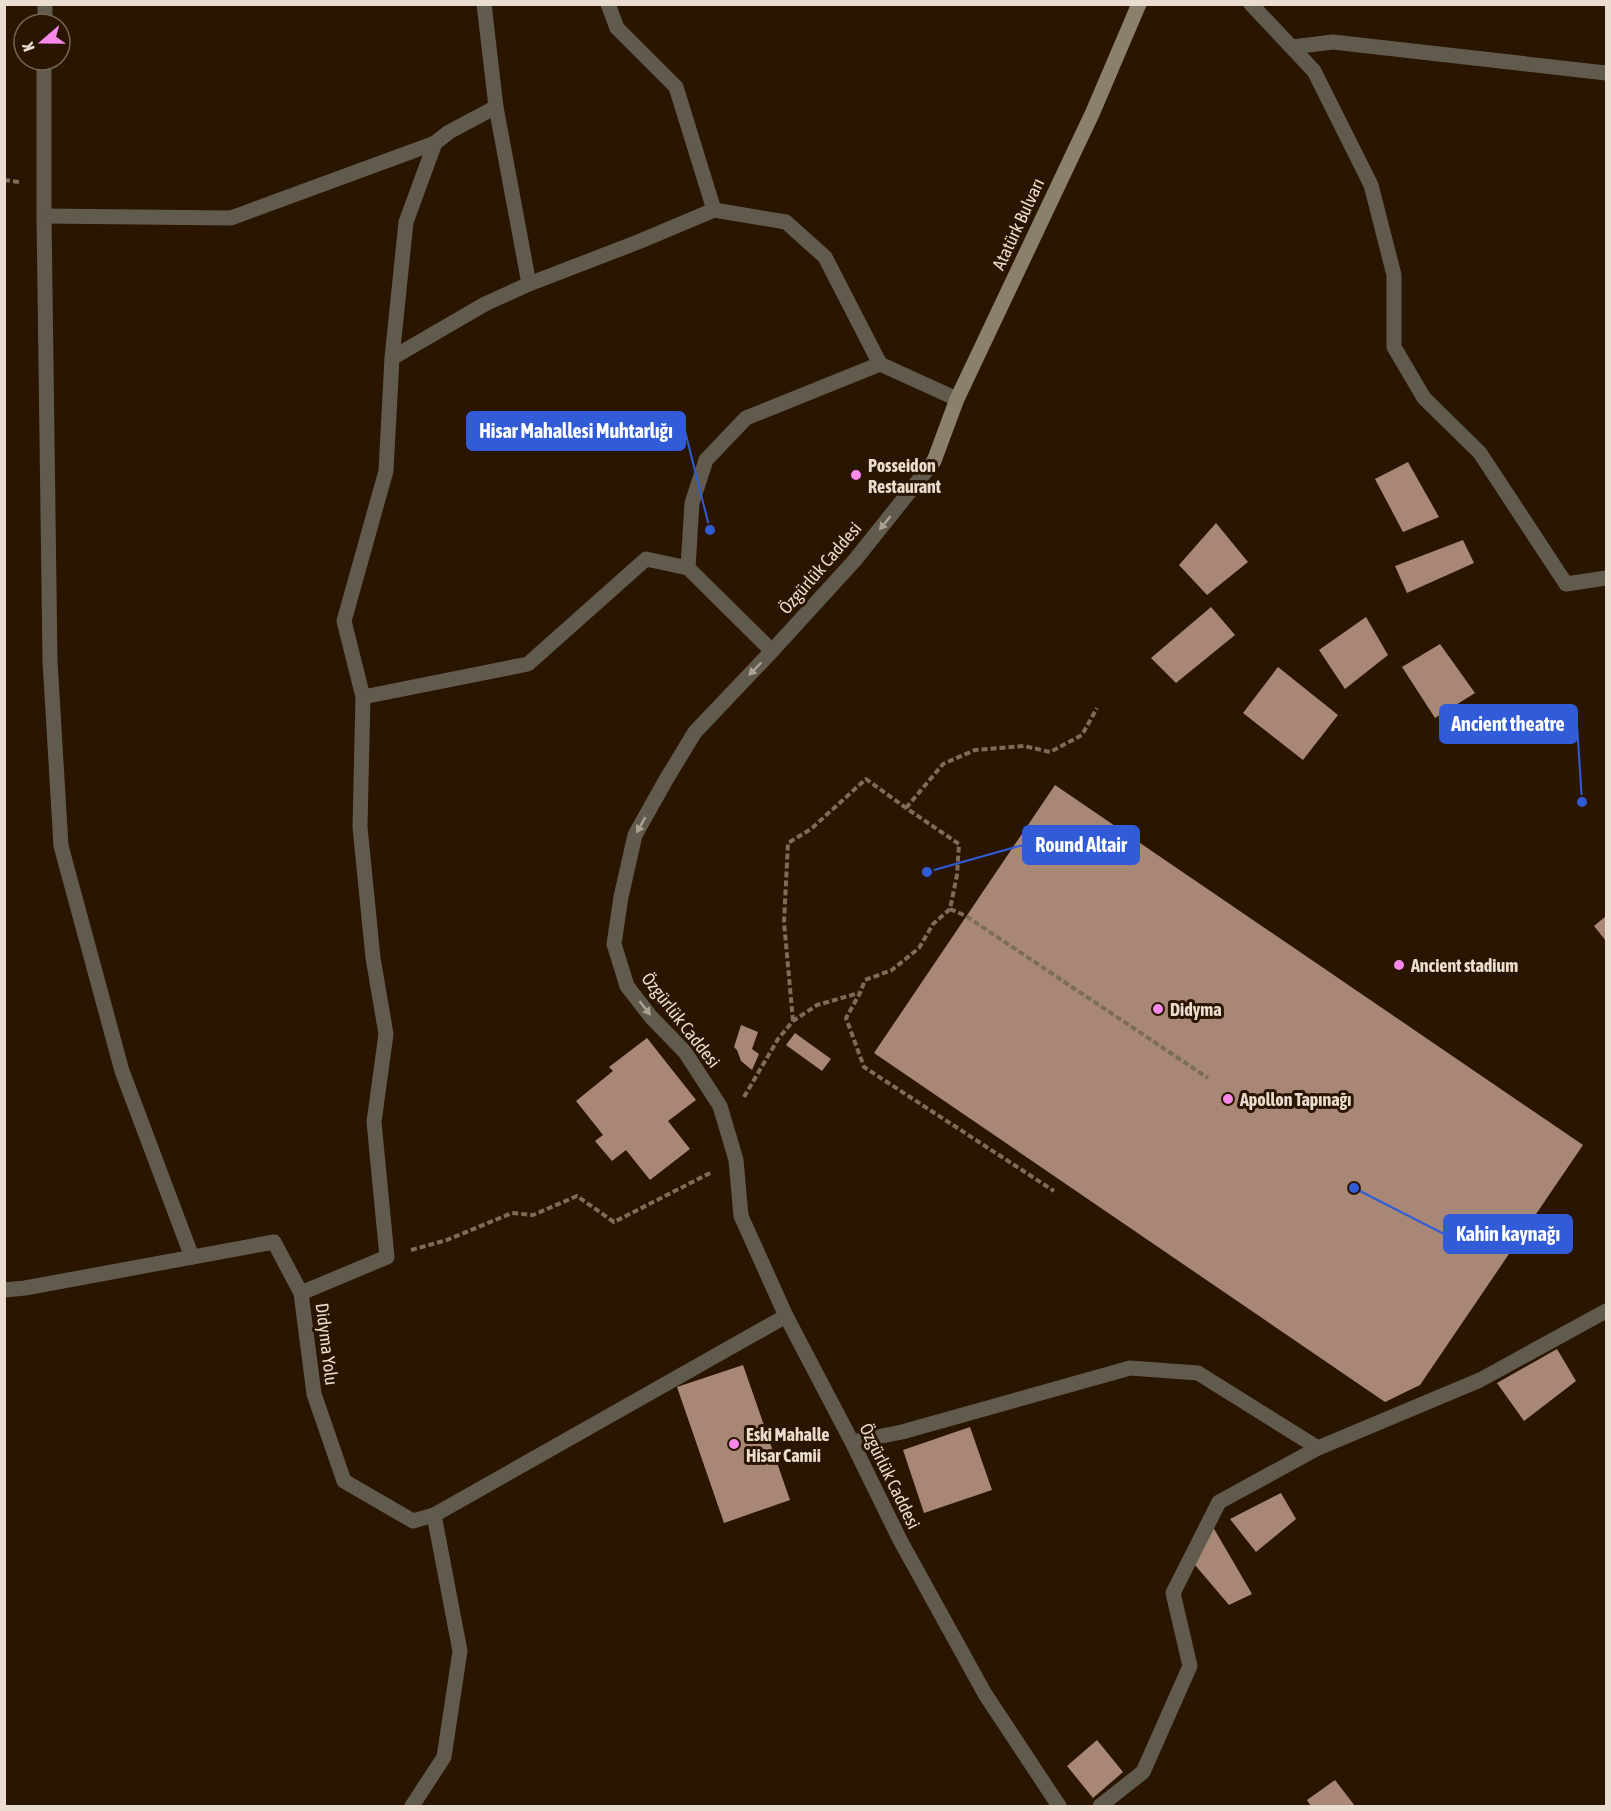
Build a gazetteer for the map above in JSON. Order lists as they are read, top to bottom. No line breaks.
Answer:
{"streets":{"main road":["Atatürk Bulvarı"],"street":["Özgürlük Caddesi","Didyma Yolu"]},"crossings":[["Atatürk Bulvarı","Özgürlük Caddesi"],["Özgürlük Caddesi","Didyma Yolu"]],"one_way":["Özgürlük Caddesi"],"places":["Posseidon Restaurant","Hisar Mahallesi Muhtarlığı","Ancient theatre","Round Altair","Ancient stadium","Didyma","Apollon Tapınağı","Kahin kaynağı","Eski Mahalle Hisar Camii"],"north":"left"}
